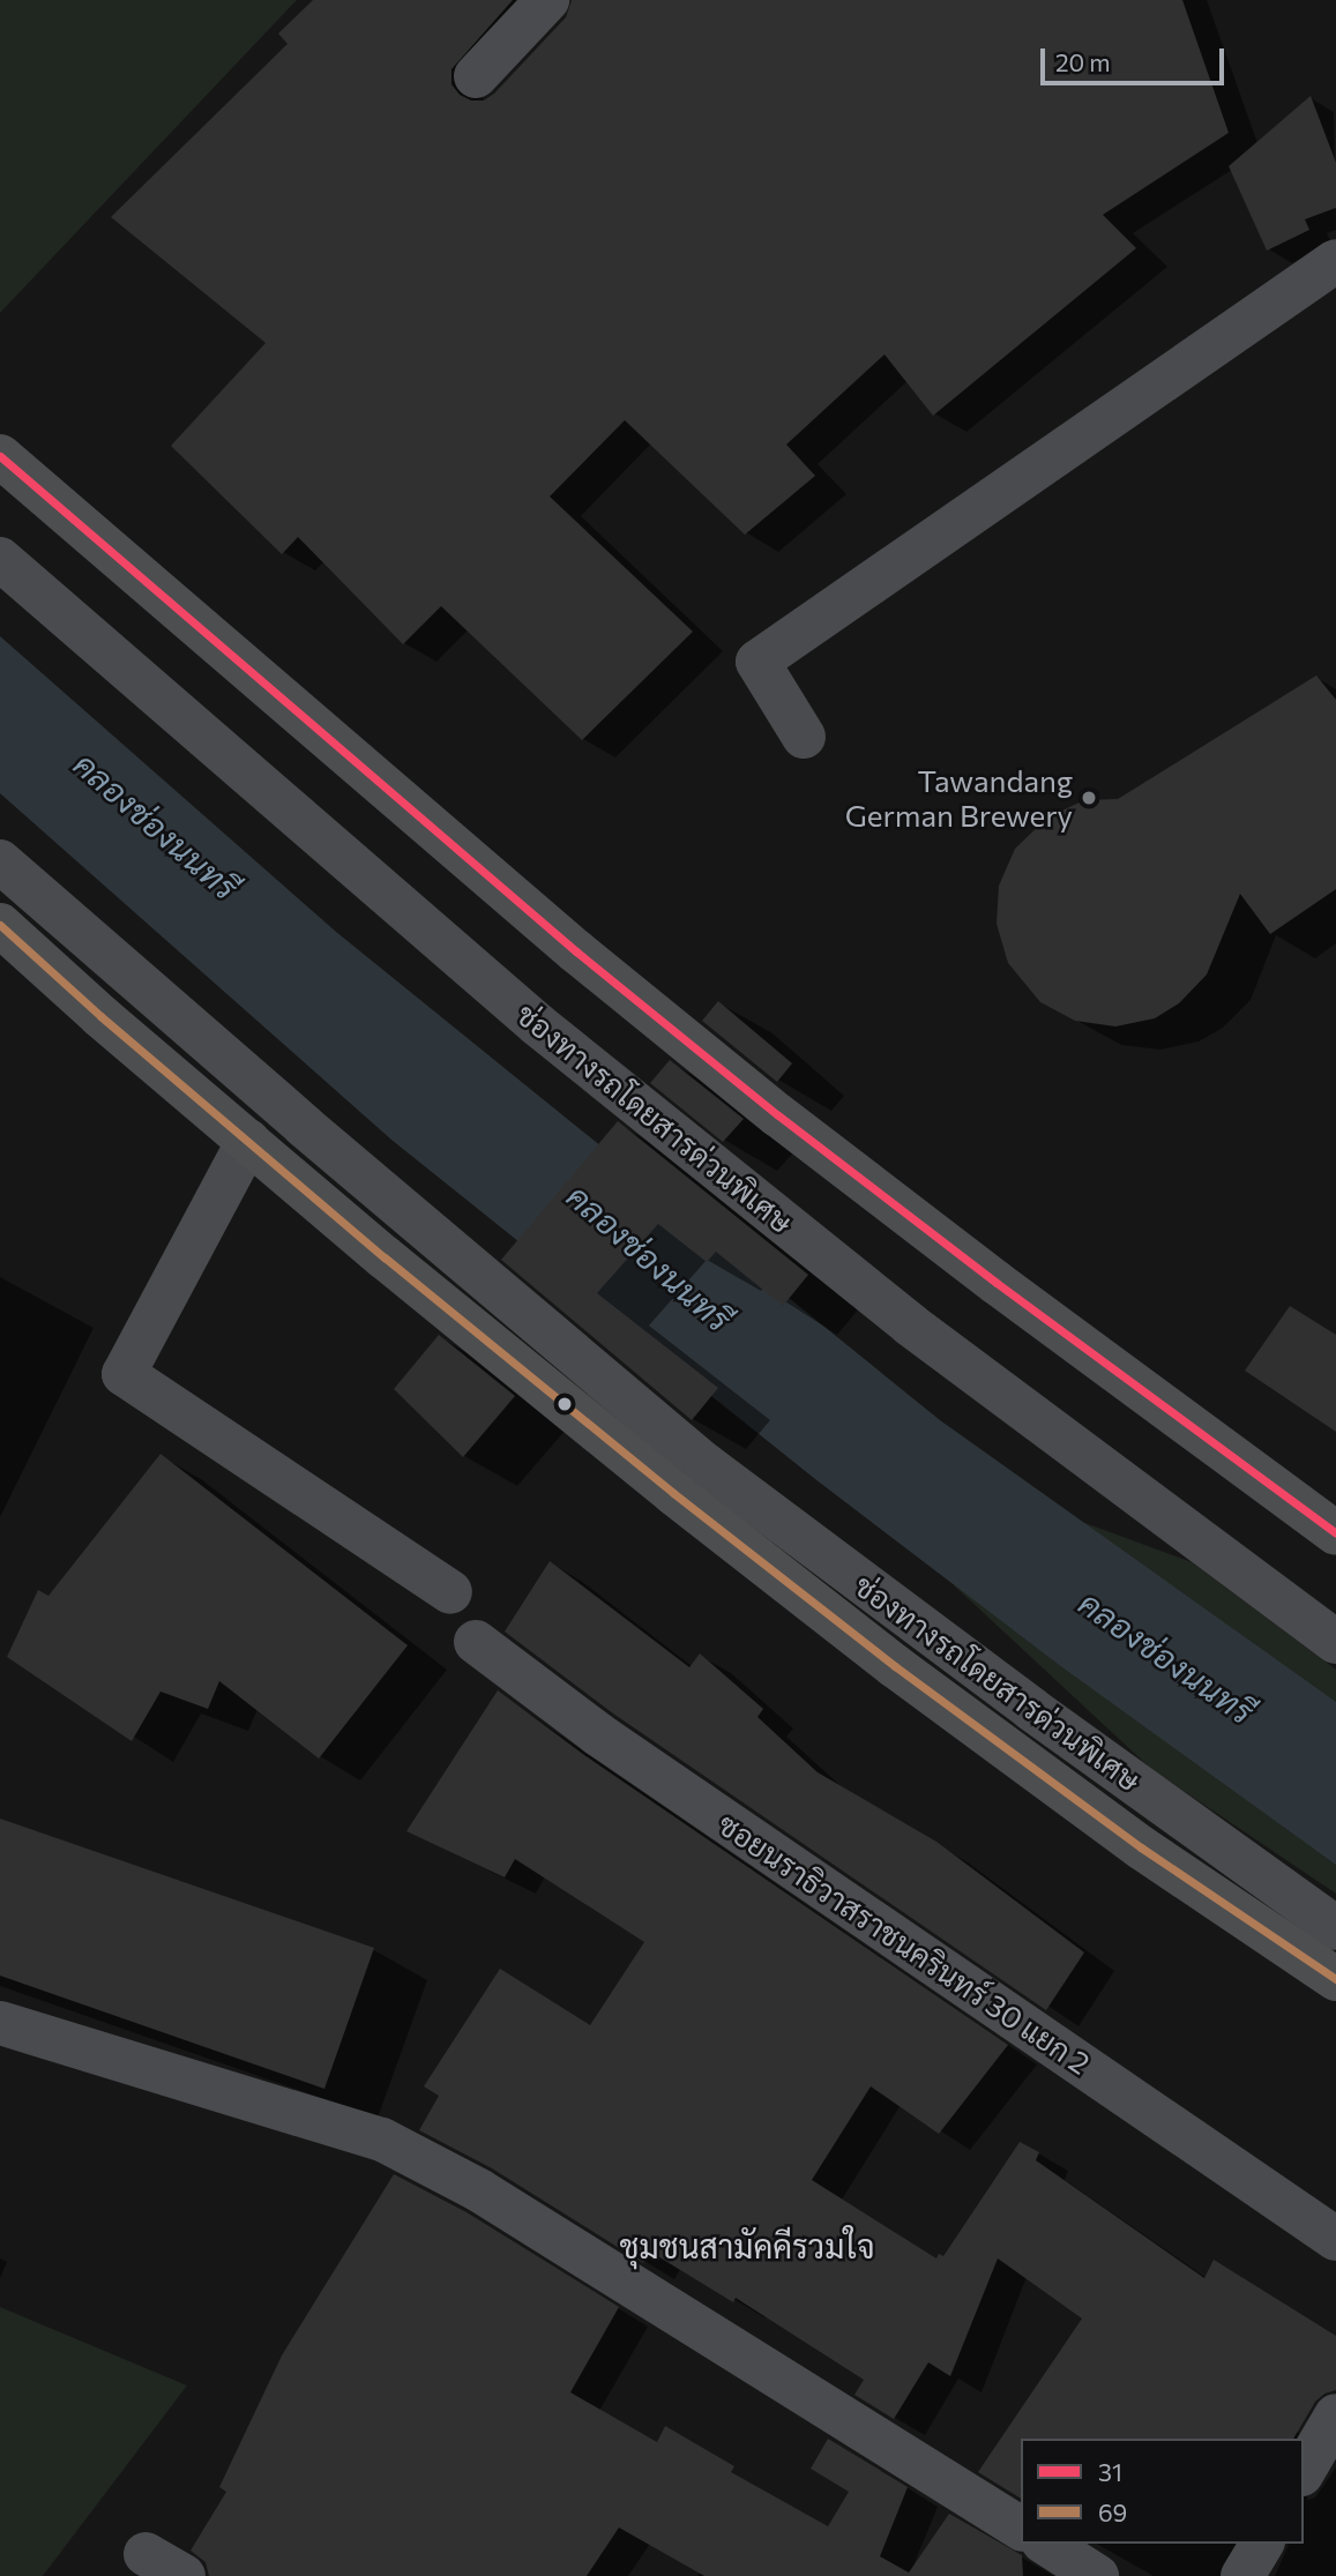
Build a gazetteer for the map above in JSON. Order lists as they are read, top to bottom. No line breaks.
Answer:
{"streets":{"street":["ช่องทางรถโดยสารด่วนพิเศษ","ซอยนราธิวาสราชนครินทร์ 30 แยก 2"]},"districts":["ชุมชนสามัคคีรวมใจ"],"water":["คลองช่องนนทรี"],"places":["Tawandang German Brewery"],"lines":["transit line 31","transit line 69"],"legend":["31","69"],"scale_bar":"20 m"}
